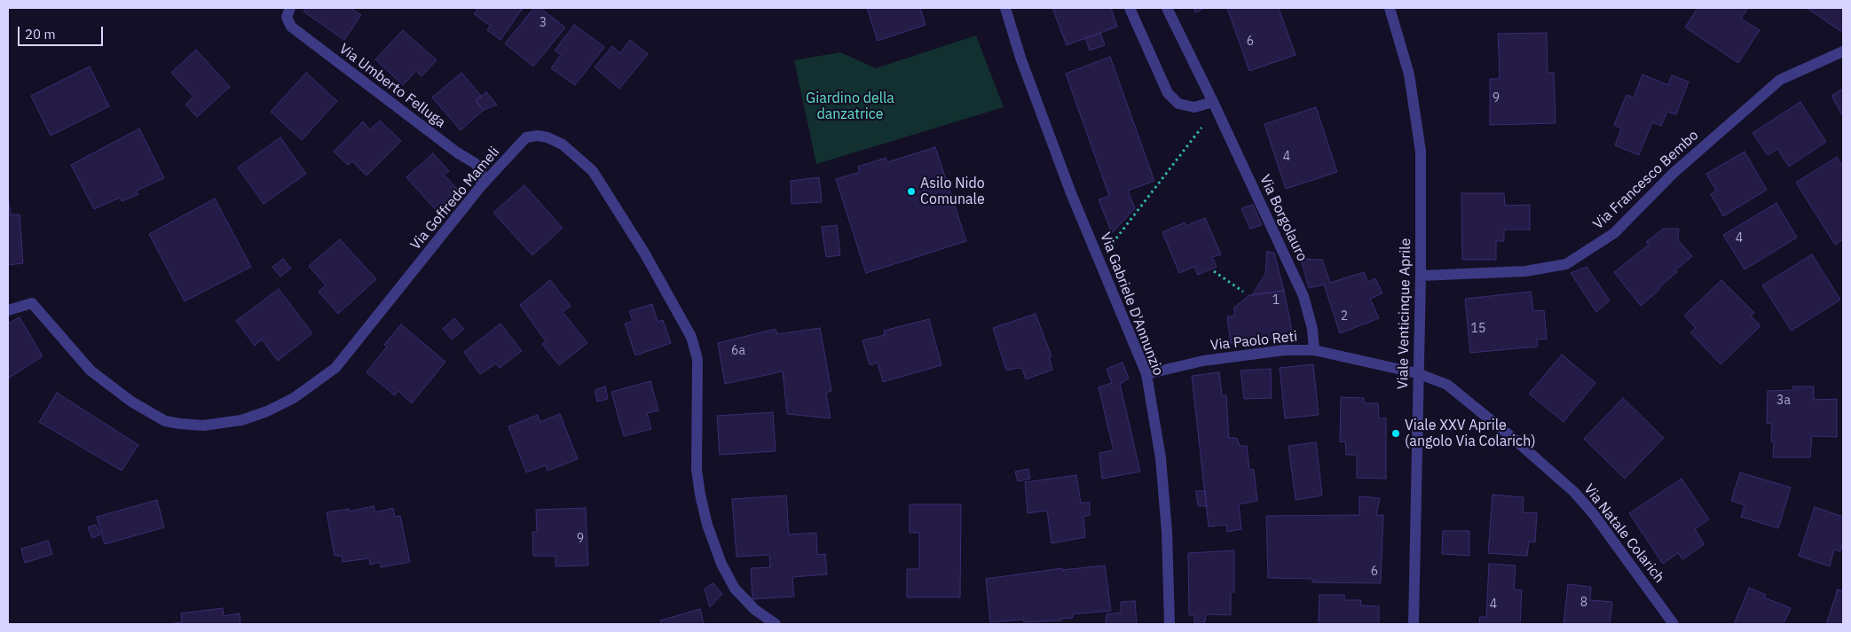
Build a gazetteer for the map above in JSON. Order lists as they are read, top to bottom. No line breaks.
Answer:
{"streets":{"street":["Via Umberto Felluga","Via Francesco Bembo","Via Goffredo Mameli","Via Borgolauro","Via Gabriele D'Annunzio","Viale Venticinque Aprile","Via Paolo Reti","Via Natale Colarich"]},"crossings":[["Via Umberto Felluga","Via Goffredo Mameli"],["Via Francesco Bembo","Viale Venticinque Aprile"],["Via Borgolauro","Via Paolo Reti"],["Via Gabriele D'Annunzio","Via Paolo Reti"],["Viale Venticinque Aprile","Via Paolo Reti"],["Viale Venticinque Aprile","Via Natale Colarich"],["Via Paolo Reti","Via Natale Colarich"]],"parks":["Giardino della danzatrice"],"places":["Asilo Nido Comunale","Viale XXV Aprile (angolo Via Colarich)"],"house_numbers":["3","6","9","4","4","1","2","15","6a","3a","9","6","8","4"],"scale_bar":"20 m"}
